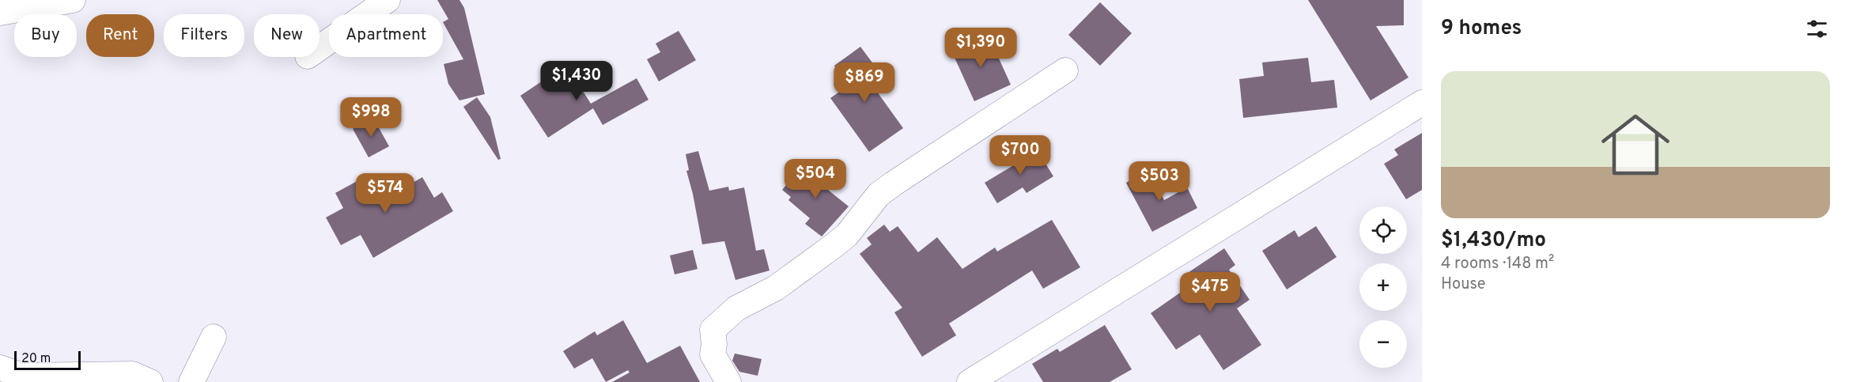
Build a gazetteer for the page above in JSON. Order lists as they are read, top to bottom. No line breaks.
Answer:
{"scale_bar":"20 m","page":{"heading":"9 homes","chip":["Buy","Rent","Filters","New","Apartment"],"price":["$1,390","$1,430","$869","$998","$700","$504","$503","$574","$475"],"list":[{"name":"$1,430/mo","note":"4 rooms · 148 m² · House"}],"map_buttons":["+","−"],"scale":"20 m"}}
